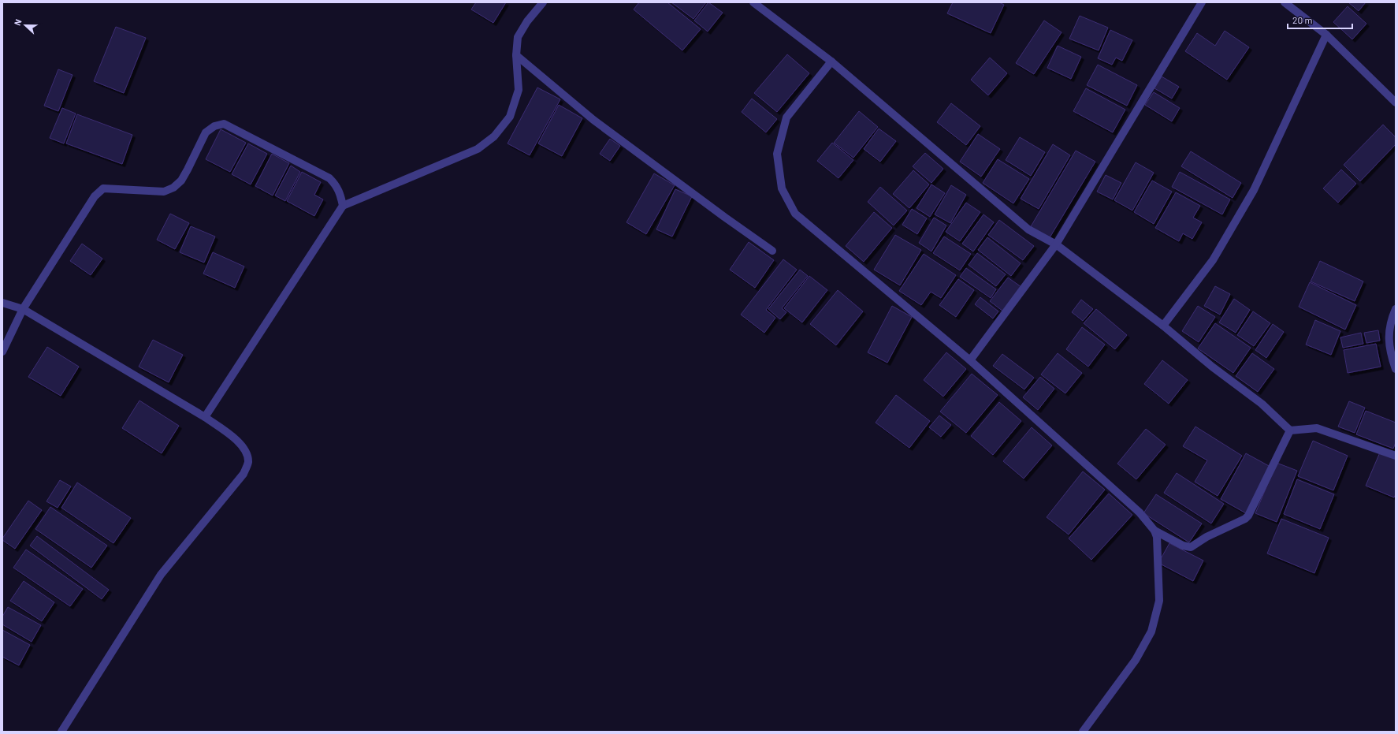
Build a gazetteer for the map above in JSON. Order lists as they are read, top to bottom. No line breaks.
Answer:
{"scale_bar":"20 m","north":"left"}
